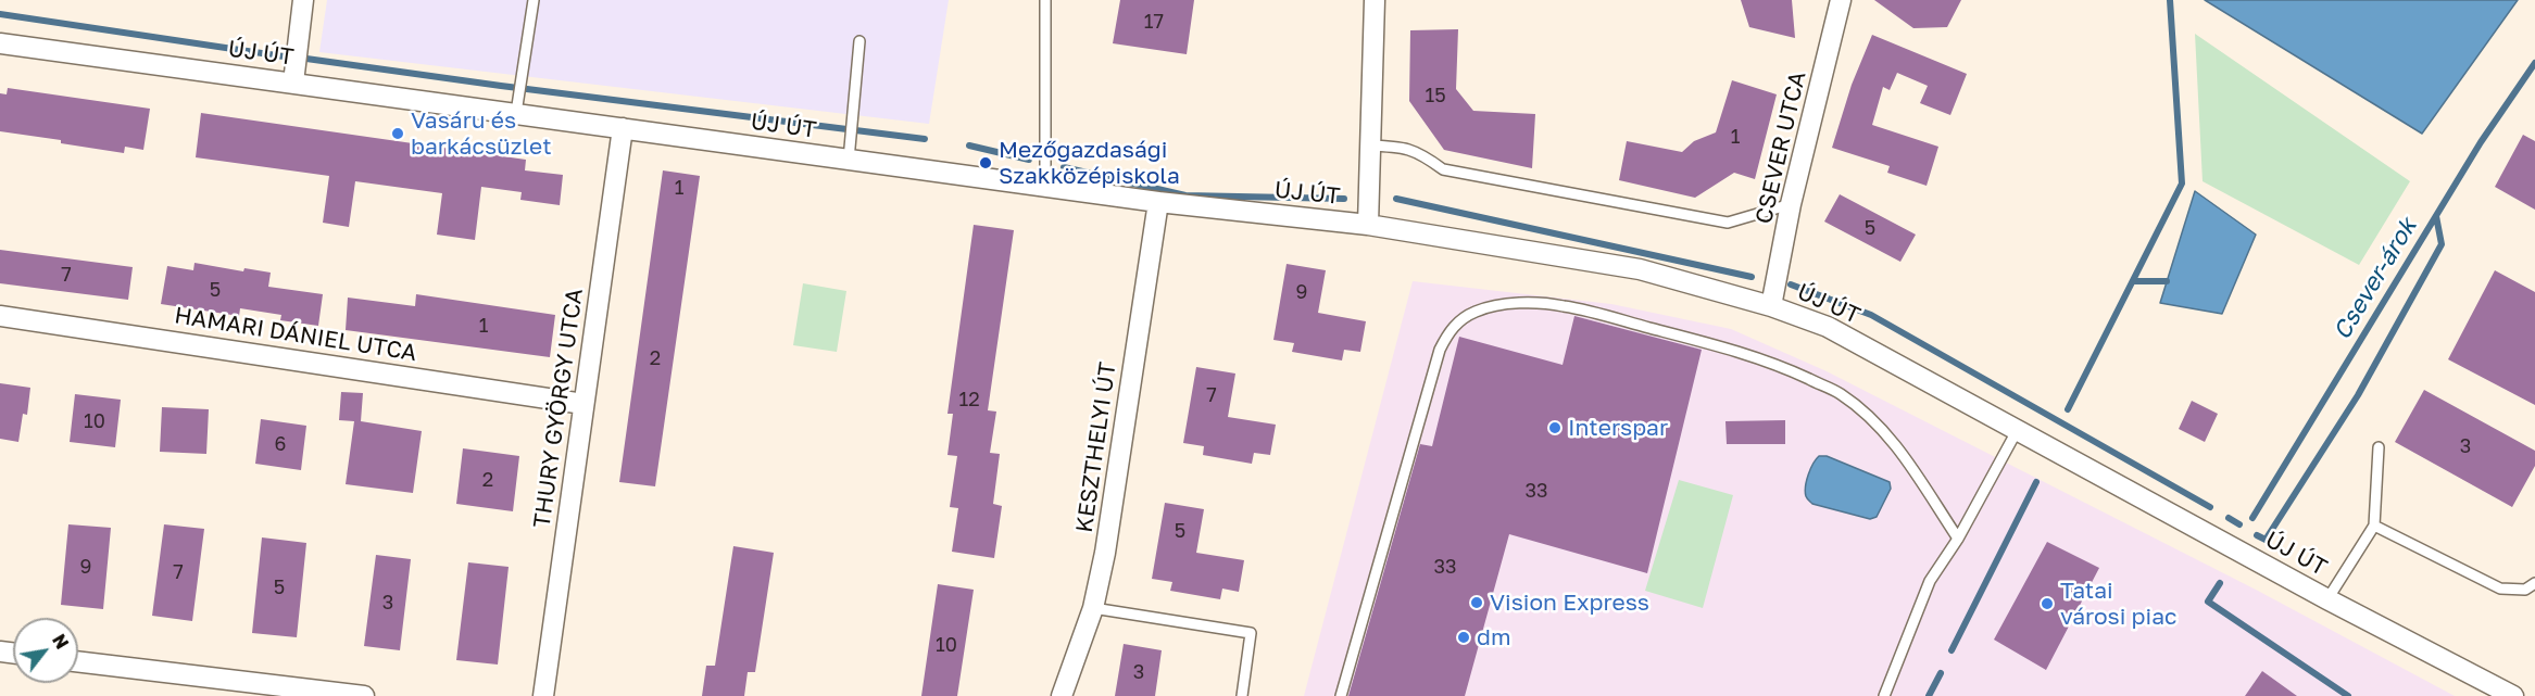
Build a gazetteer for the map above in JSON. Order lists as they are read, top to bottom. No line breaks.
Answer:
{"streets":{"street":["ÚJ ÚT","CSEVER UTCA","HAMARI DÁNIEL UTCA","THURY GYÖRGY UTCA","KESZTHELYI ÚT"]},"crossings":[["ÚJ ÚT","CSEVER UTCA"],["ÚJ ÚT","THURY GYÖRGY UTCA"],["ÚJ ÚT","KESZTHELYI ÚT"],["HAMARI DÁNIEL UTCA","THURY GYÖRGY UTCA"]],"water":["Csever-árok"],"places":["Vasáru és barkácsüzlet","Mezőgazdasági Szakközépiskola","Interspar","Vision Express","Tatai városi piac","dm"],"house_numbers":["17","15","1","1","5","7","5","9","1","2","7","12","10","6","3","2","33","5","9","33","7","5","3","10","3"],"north":"top right"}
